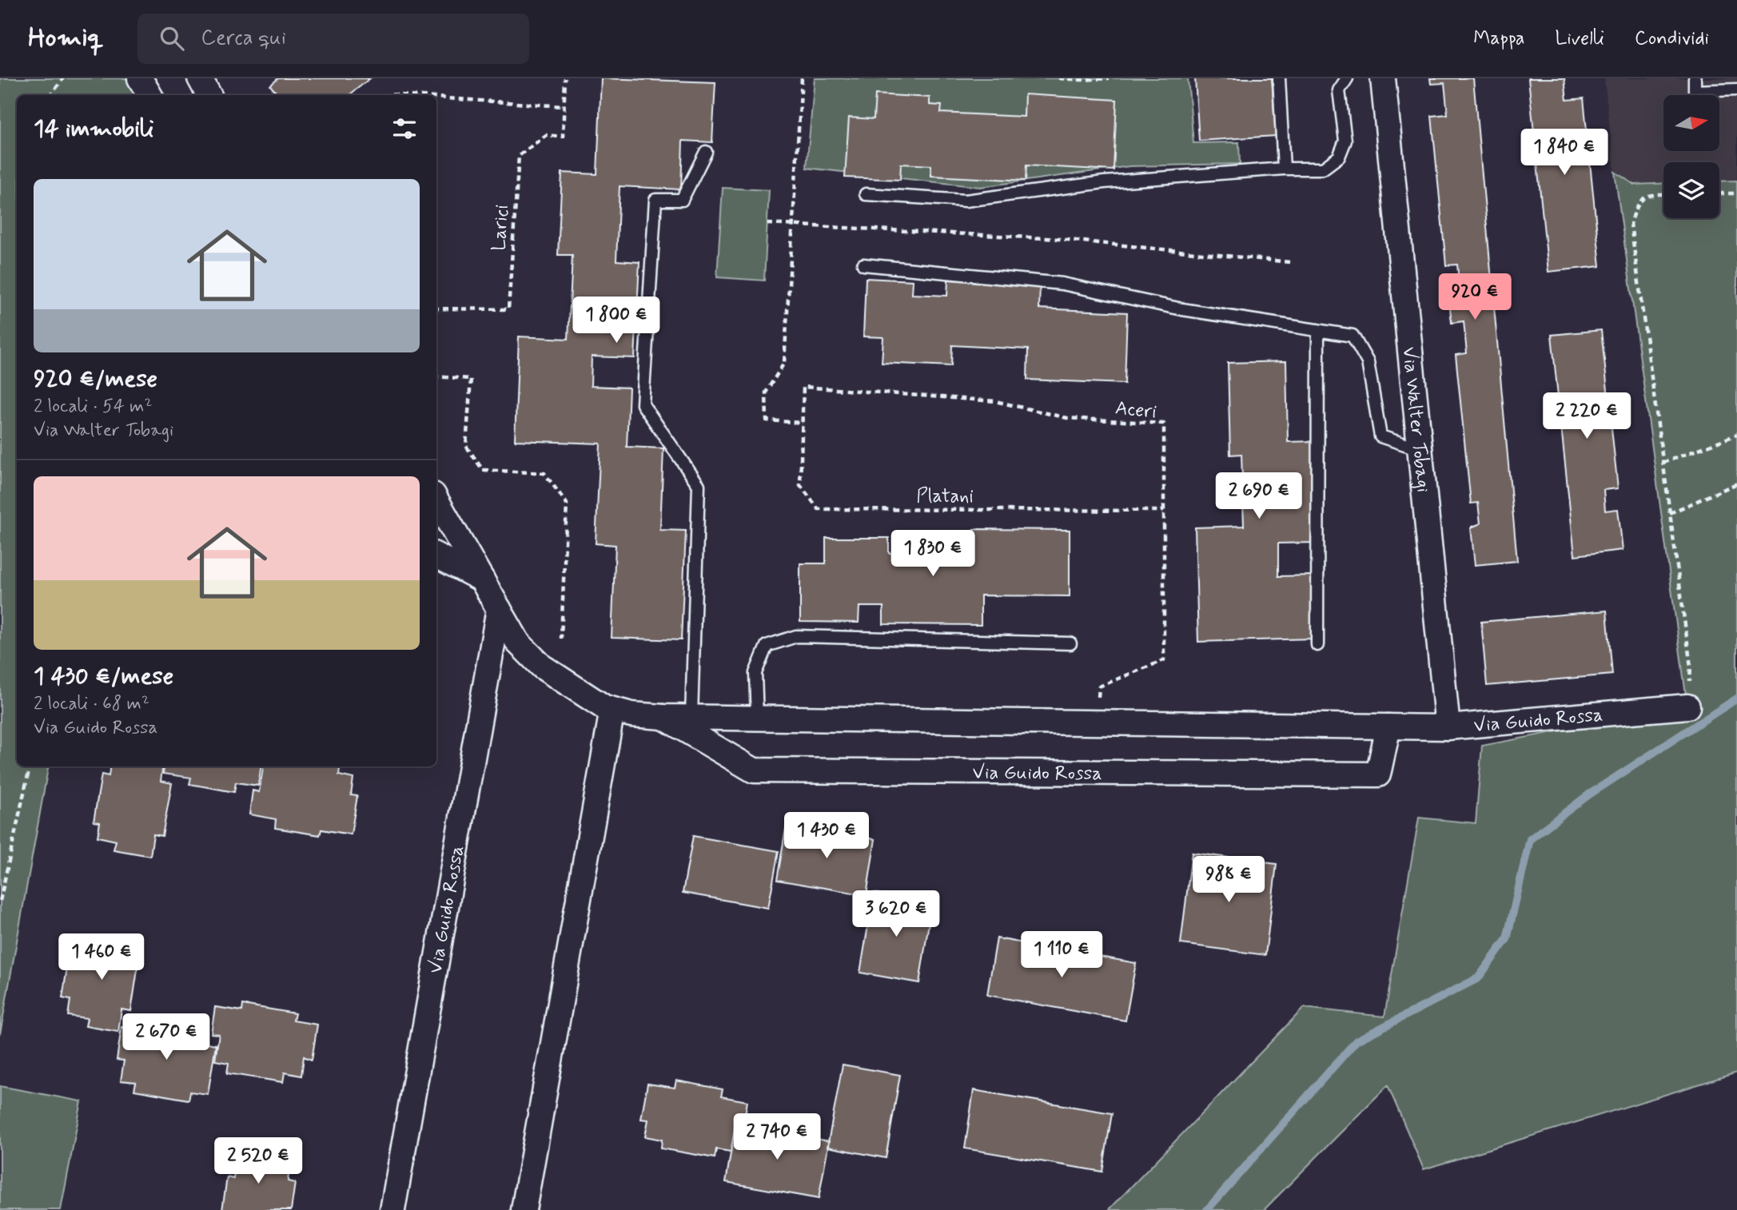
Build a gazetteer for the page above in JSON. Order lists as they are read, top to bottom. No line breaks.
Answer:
{"streets":{"street":["Via Walter Tobagi","Via Guido Rossa"],"path":["Larici","Aceri","Platani"]},"crossings":[["Aceri","Platani"],["Aceri","Via Guido Rossa"],["Via Walter Tobagi","Via Guido Rossa"]],"north":"right","page":{"header":"Homiq","search":"Cerca qui","nav":["Mappa","Livelli","Condividi"],"heading":"14 immobili","price":["1 840 €","920 €","1 800 €","2 220 €","2 690 €","1 830 €","1 430 €","988 €","3 620 €","1 110 €","1 460 €","2 670 €","2 740 €","2 520 €"],"list":[{"name":"920 €/mese","note":"2 locali · 54 m² · Via Walter Tobagi"},{"name":"1 430 €/mese","note":"2 locali · 68 m² · Via Guido Rossa"}]}}
